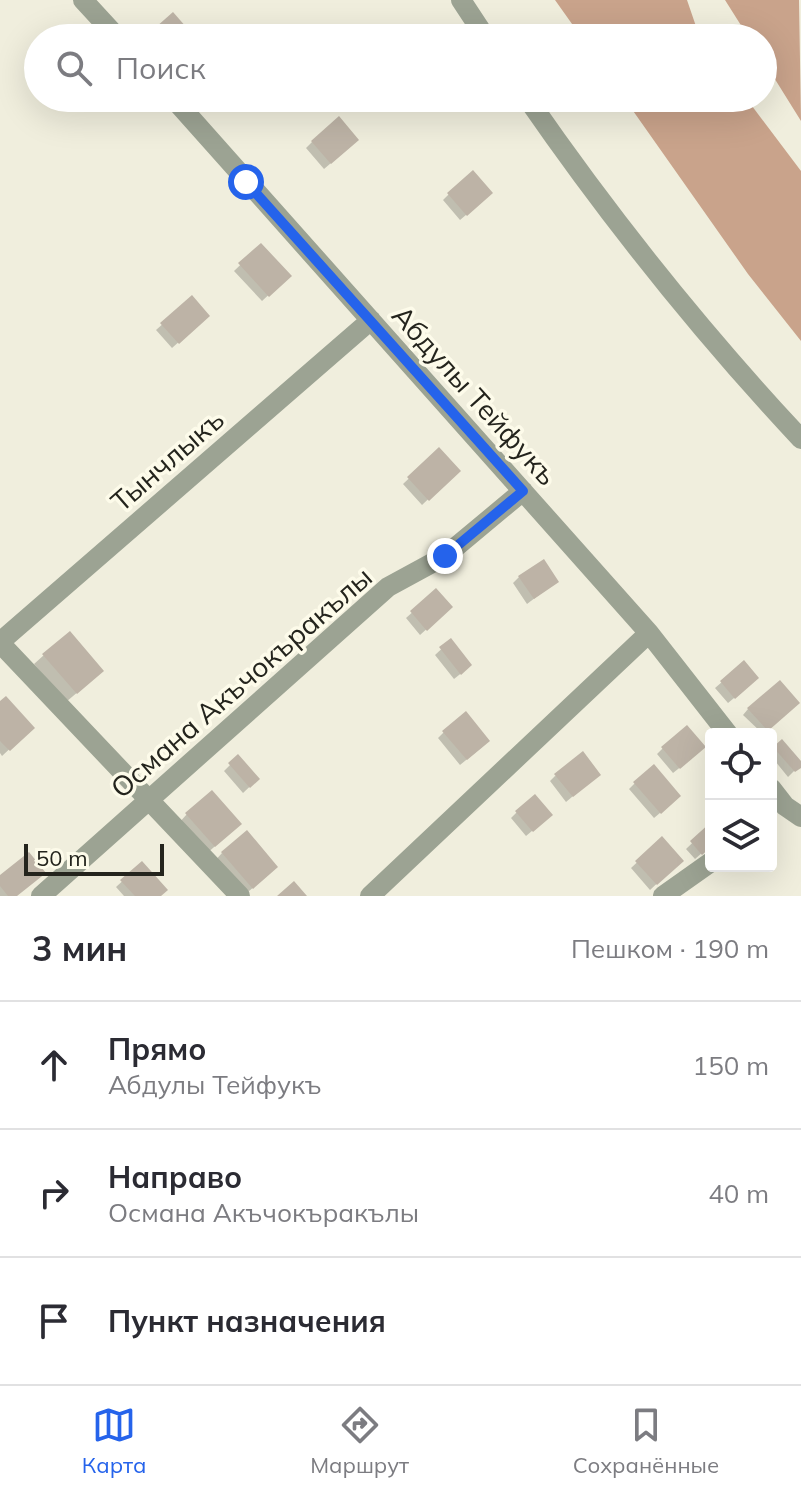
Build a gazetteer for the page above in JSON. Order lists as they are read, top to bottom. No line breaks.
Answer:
{"streets":{"street":["Абдулы Тейфукъ","Тынчлыкъ","Османа Акъчокъракълы"]},"crossings":[["Абдулы Тейфукъ","Тынчлыкъ"],["Абдулы Тейфукъ","Османа Акъчокъракълы"]],"scale_bar":"50 m","page":{"search":"Поиск","scale":"50 m","heading":["3 мин","Пешком · 190 m"],"list":[["Прямо","Абдулы Тейфукъ","150 m"],["Направо","Османа Акъчокъракълы","40 m"],"Пункт назначения"],"nav":["Карта","Маршрут","Сохранённые"]}}
